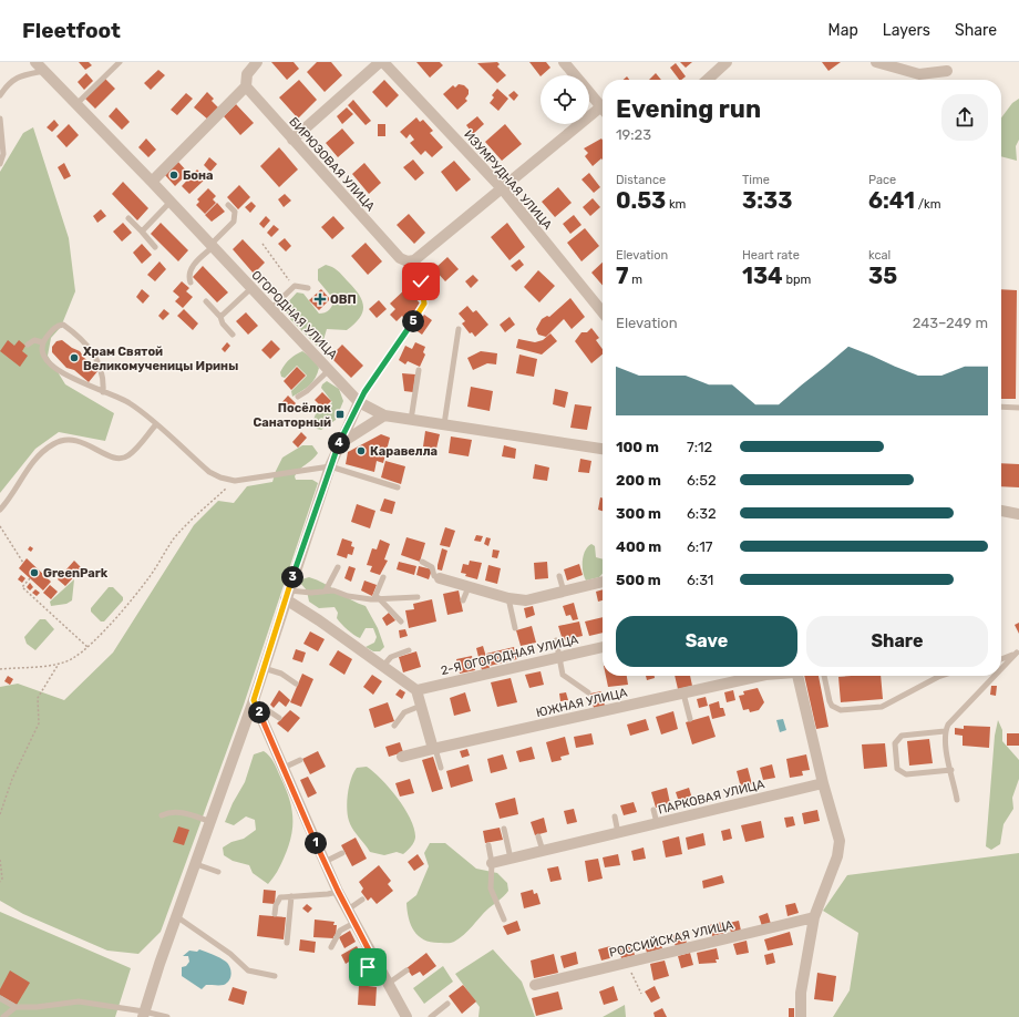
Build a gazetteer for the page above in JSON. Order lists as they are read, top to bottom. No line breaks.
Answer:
{"streets":{"street":["БИРЮЗОВАЯ УЛИЦА","ИЗУМРУДНАЯ УЛИЦА","ОГОРОДНАЯ УЛИЦА","2-Я ОГОРОДНАЯ УЛИЦА","ЮЖНАЯ УЛИЦА","ПАРКОВАЯ УЛИЦА","РОССИЙСКАЯ УЛИЦА"]},"places":{"other":["Бона","Храм Святой Великомученицы Ирины","Каравелла","GreenPark"],"health":["ОВП"],"transit":["Посёлок Санаторный"]},"page":{"header":"Fleetfoot","nav":["Map","Layers","Share"],"heading":["Evening run","19:23"],"stats":[["Distance","0.53 km"],["Time","3:33"],["Pace","6:41 /km"],["Elevation","7 m"],["Heart rate","134 bpm"],["kcal","35"]],"chart":["Elevation","243–249 m"],"pins":["5","4","3","2","1"],"list":[{"name":"100 m","note":"7:12"},{"name":"200 m","note":"6:52"},{"name":"300 m","note":"6:32"},{"name":"400 m","note":"6:17"},{"name":"500 m","note":"6:31"}],"buttons":["Save","Share"]}}
